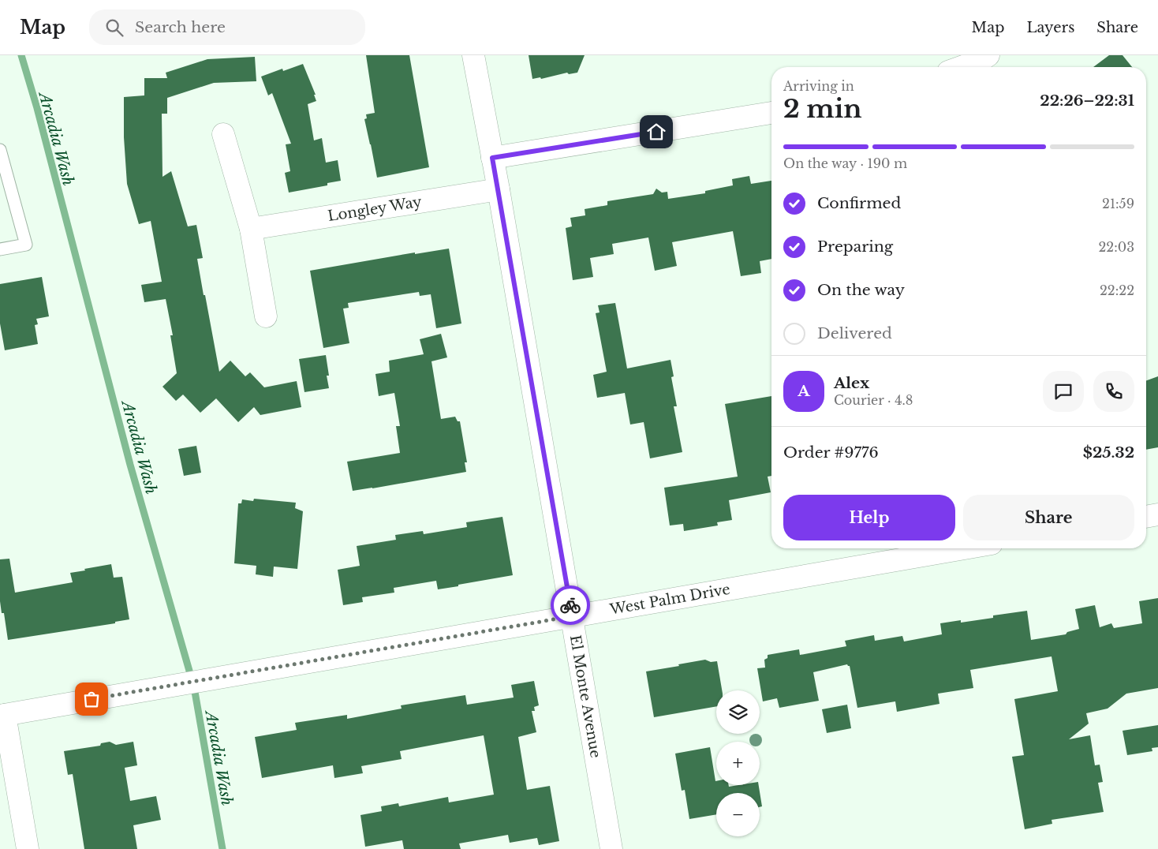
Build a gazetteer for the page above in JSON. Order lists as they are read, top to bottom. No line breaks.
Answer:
{"streets":{"street":["Longley Way","West Palm Drive","El Monte Avenue"]},"crossings":[["Longley Way","El Monte Avenue"],["West Palm Drive","El Monte Avenue"]],"water":["Arcadia Wash"],"page":{"header":"Map","search":"Search here","nav":["Map","Layers","Share"],"heading":["2 min","Arriving in","22:26–22:31"],"panel":["Alex","Courier · 4.8","Order #9776","$25.32"],"bar":"On the way · 190 m","list":[["Confirmed","21:59"],["Preparing","22:03"],["On the way","22:22"],"Delivered"],"round":"A","buttons":["Help","Share"],"map_buttons":["+","−"]}}
